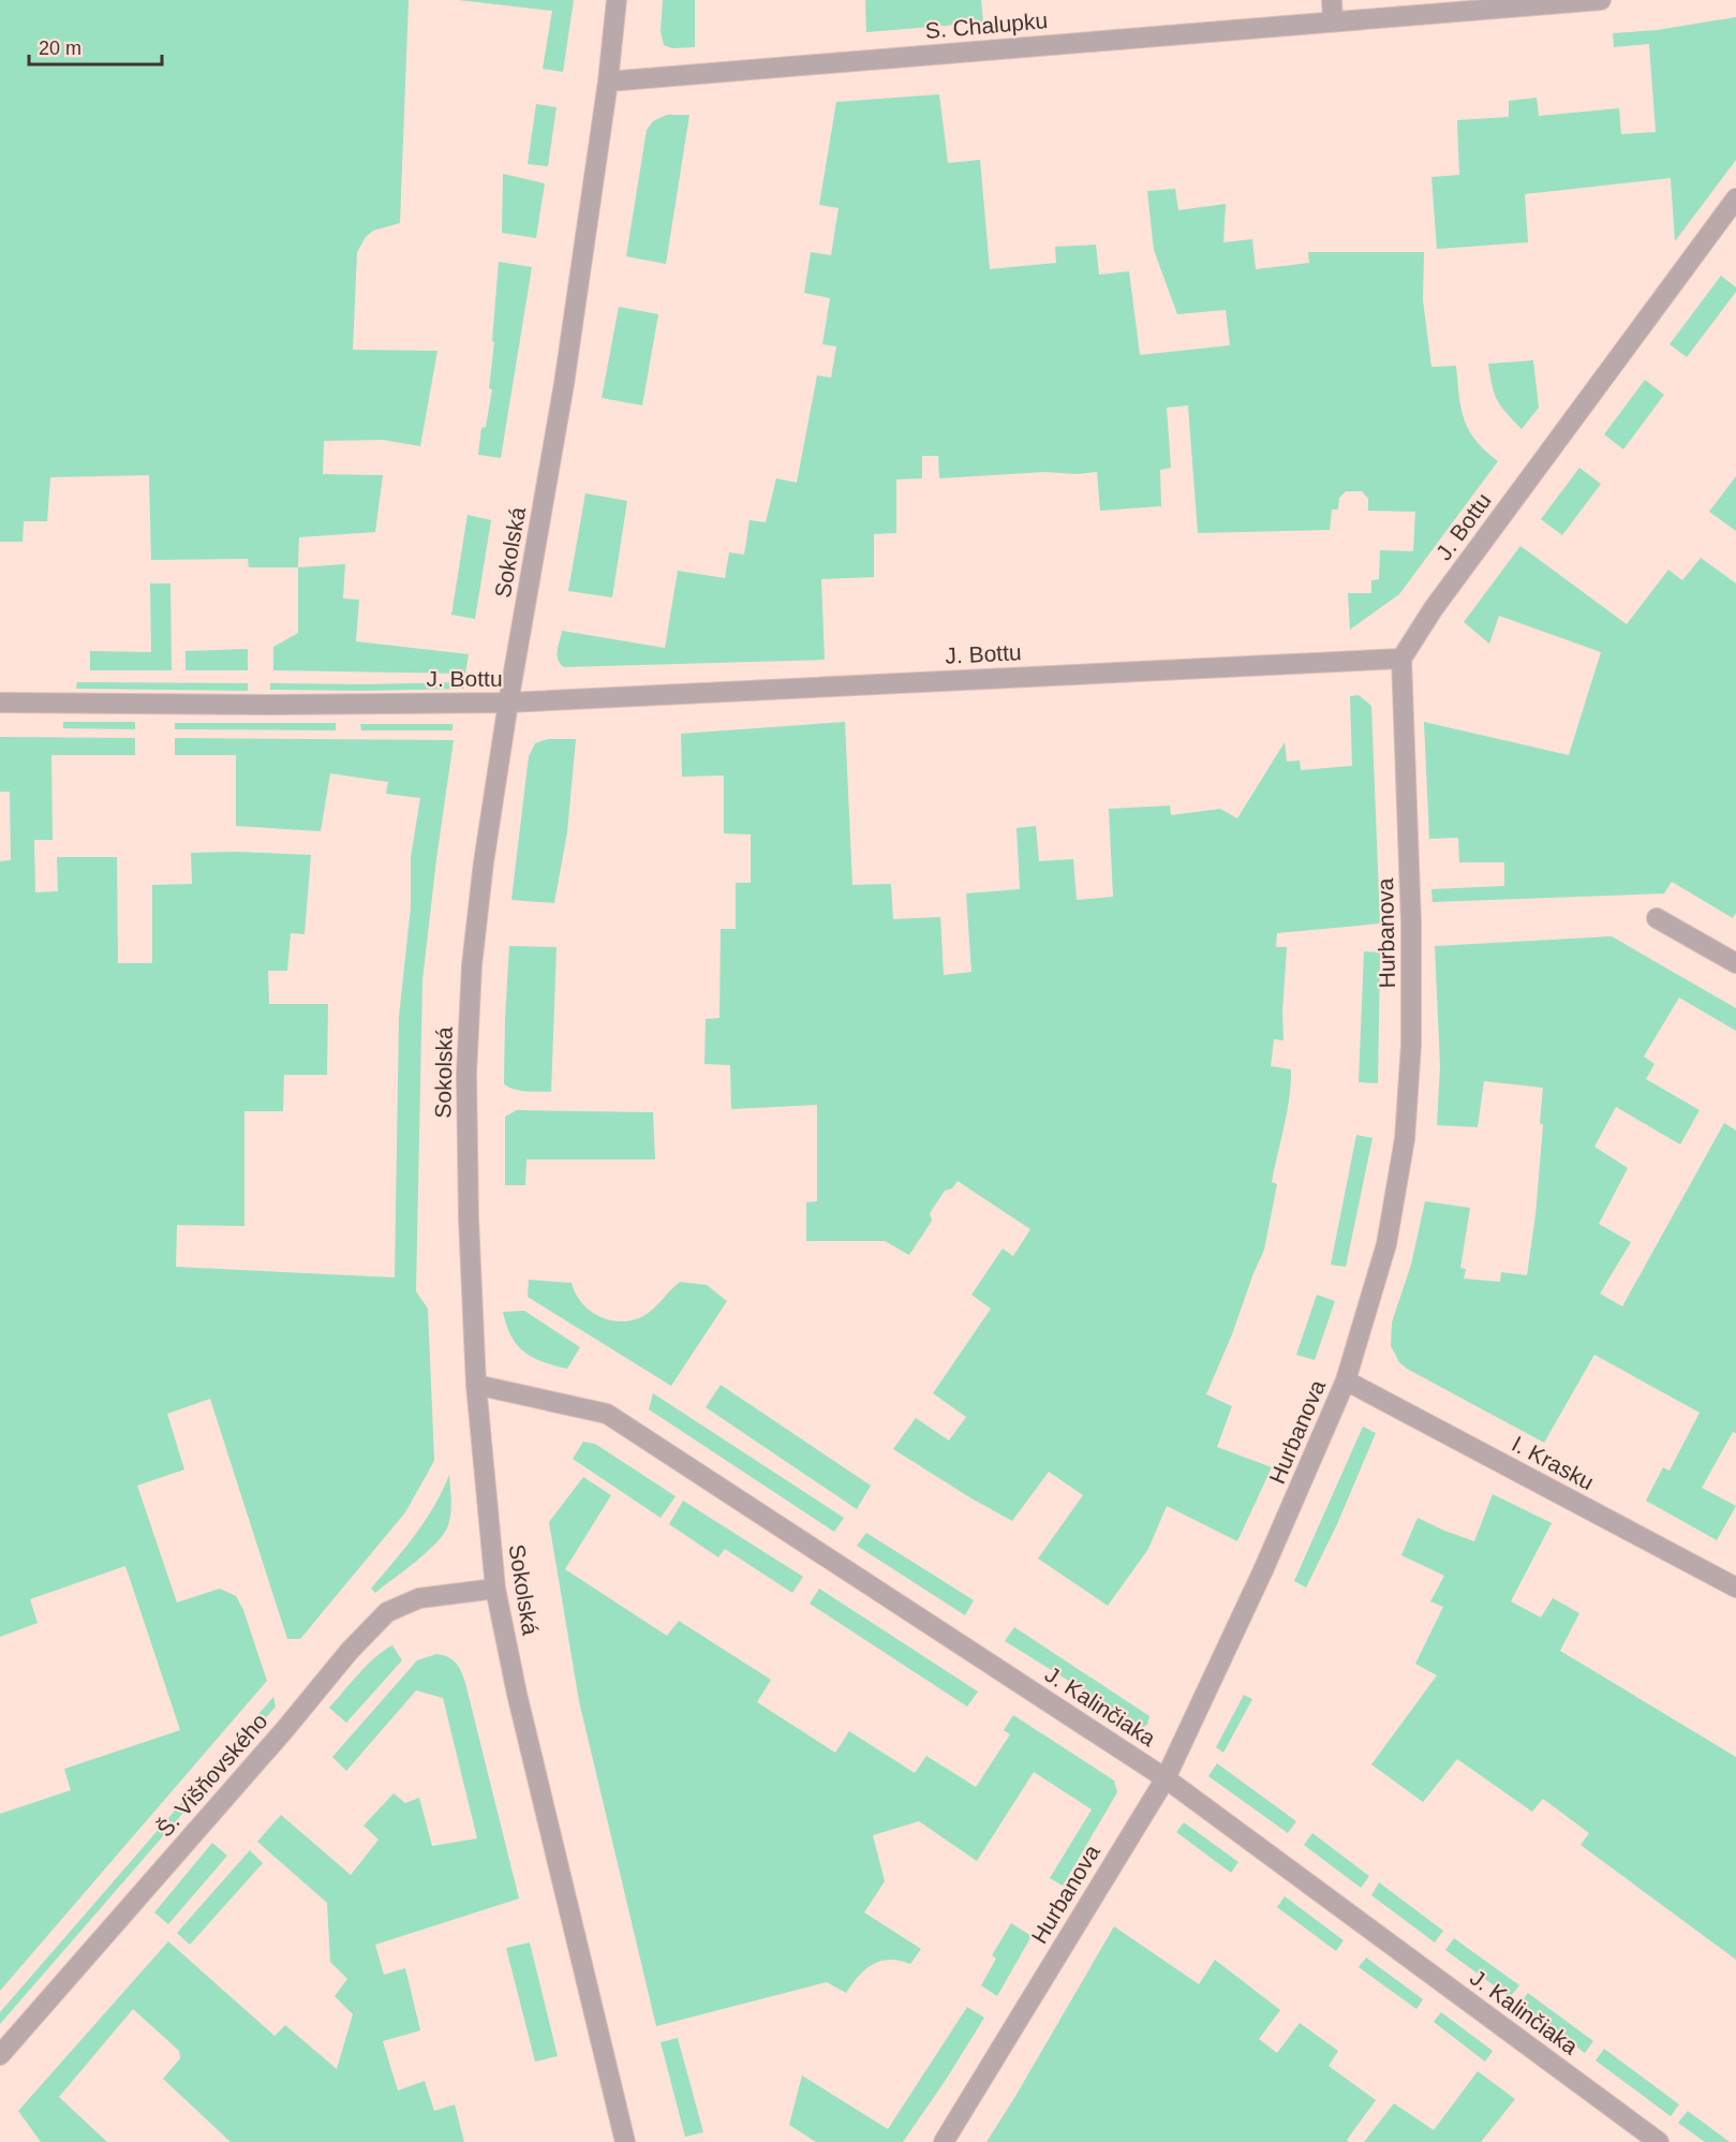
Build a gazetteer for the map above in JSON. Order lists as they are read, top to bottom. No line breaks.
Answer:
{"streets":{"street":["S. Chalupku","J. Bottu","Sokolská","Hurbanova","I. Krasku","J. Kalinčiaka","Š. Višňovského"]},"crossings":[["S. Chalupku","Sokolská"],["J. Bottu","Sokolská"],["J. Bottu","Hurbanova"],["Sokolská","J. Kalinčiaka"],["Sokolská","Š. Višňovského"],["Hurbanova","I. Krasku"],["Hurbanova","J. Kalinčiaka"]],"scale_bar":"20 m"}
